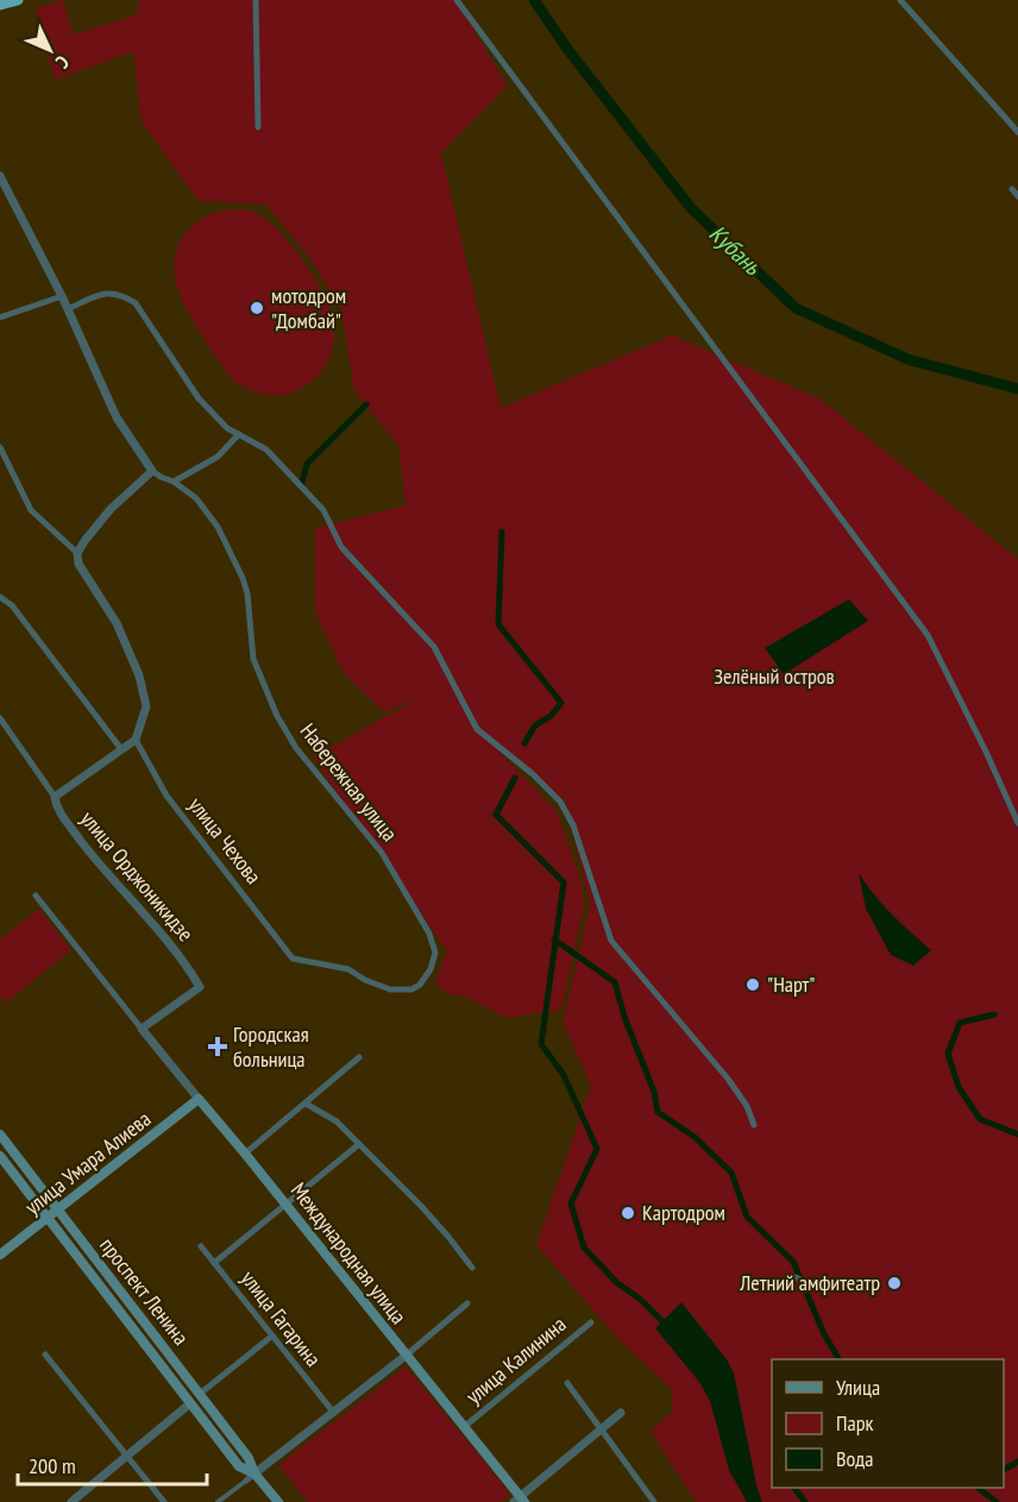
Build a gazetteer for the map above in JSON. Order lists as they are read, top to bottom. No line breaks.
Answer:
{"streets":{"main road":["улица Умара Алиева","Международная улица","проспект Ленина"],"street":["Набережная улица","улица Чехова","улица Орджоникидзе","улица Гагарина","улица Калинина"]},"crossings":[["Набережная улица","улица Чехова"],["улица Орджоникидзе","Международная улица"],["улица Умара Алиева","Международная улица"],["улица Умара Алиева","проспект Ленина"],["Международная улица","улица Калинина"]],"water":["Кубань"],"parks":["Зелёный остров"],"places":{"other":["мотодром \"Домбай\"","\"Нарт\"","Картодром","Летний амфитеатр"],"health":["Городская больница"]},"legend":["Улица","Парк","Вода"],"scale_bar":"200 m","north":"bottom right"}
